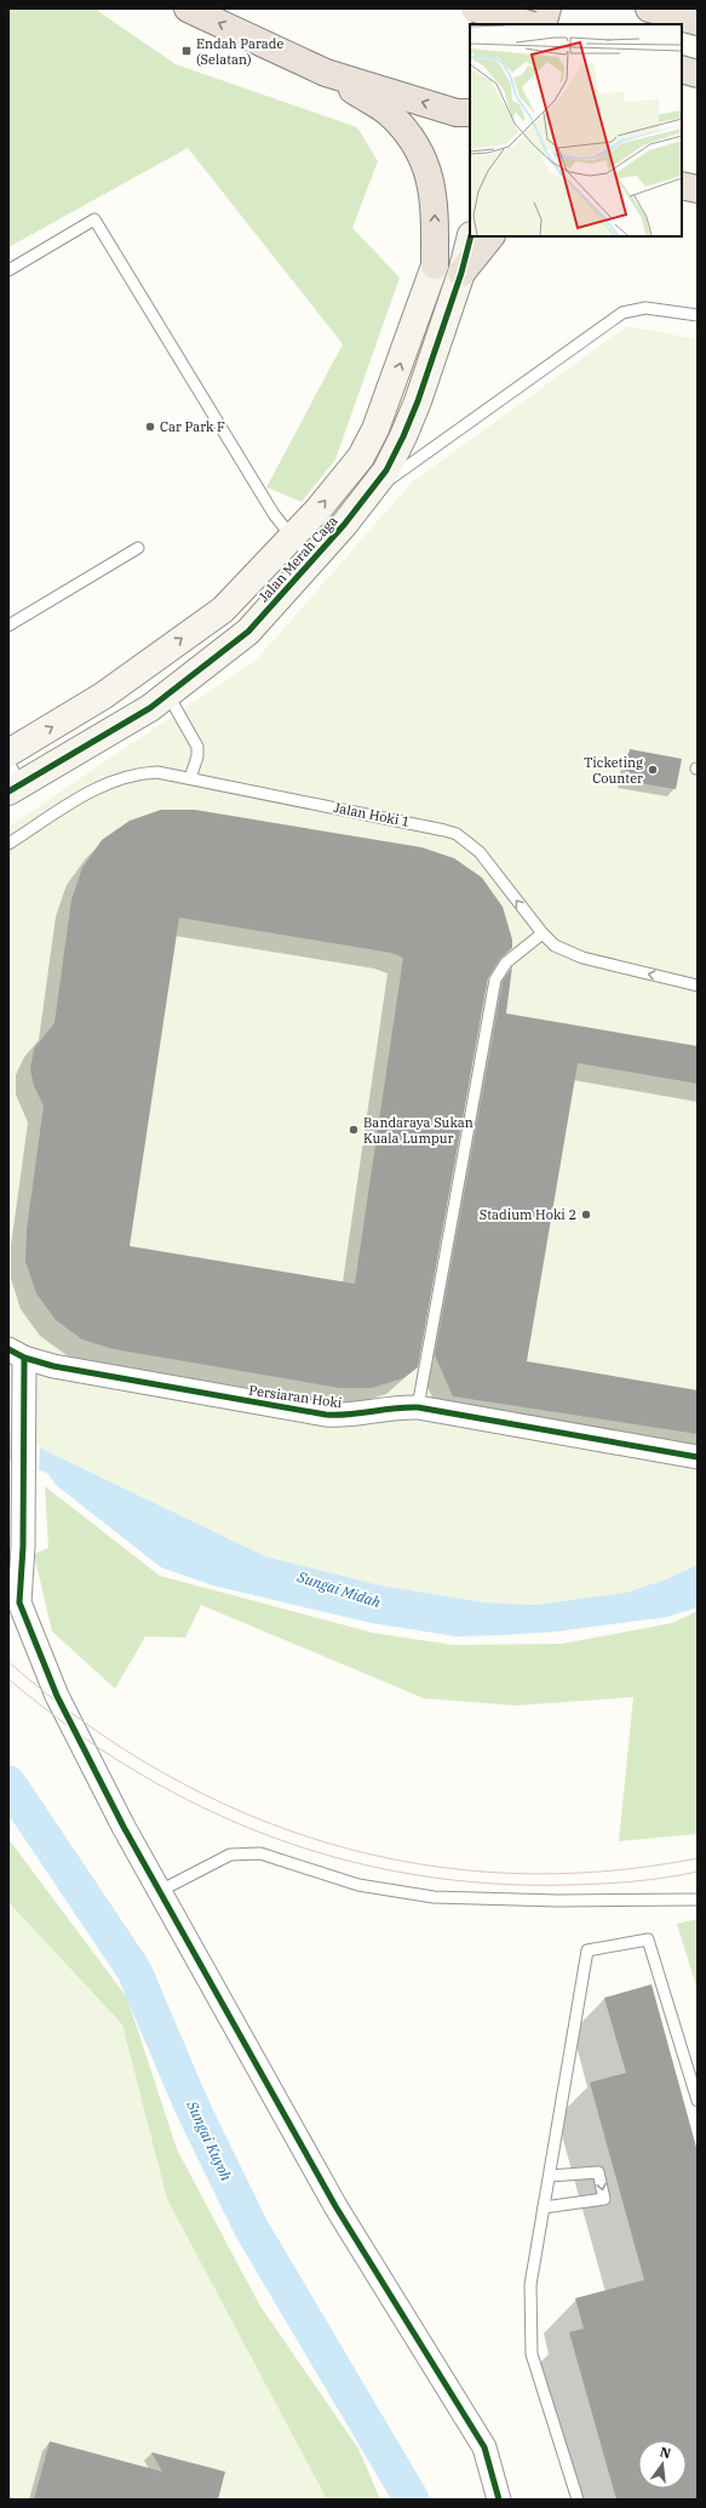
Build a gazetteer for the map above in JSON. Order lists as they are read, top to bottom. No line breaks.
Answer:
{"streets":{"street":["Jalan Merah Caga","Persiaran Hoki"],"lane":["Jalan Hoki 1"]},"one_way":["Jalan Hoki 1"],"water":["Sungai Midah","Sungai Kuyoh"],"places":{"transit":["Endah Parade (Selatan)"],"other":["Car Park F","Ticketing Counter","Bandaraya Sukan Kuala Lumpur","Stadium Hoki 2"]},"north":"top"}
